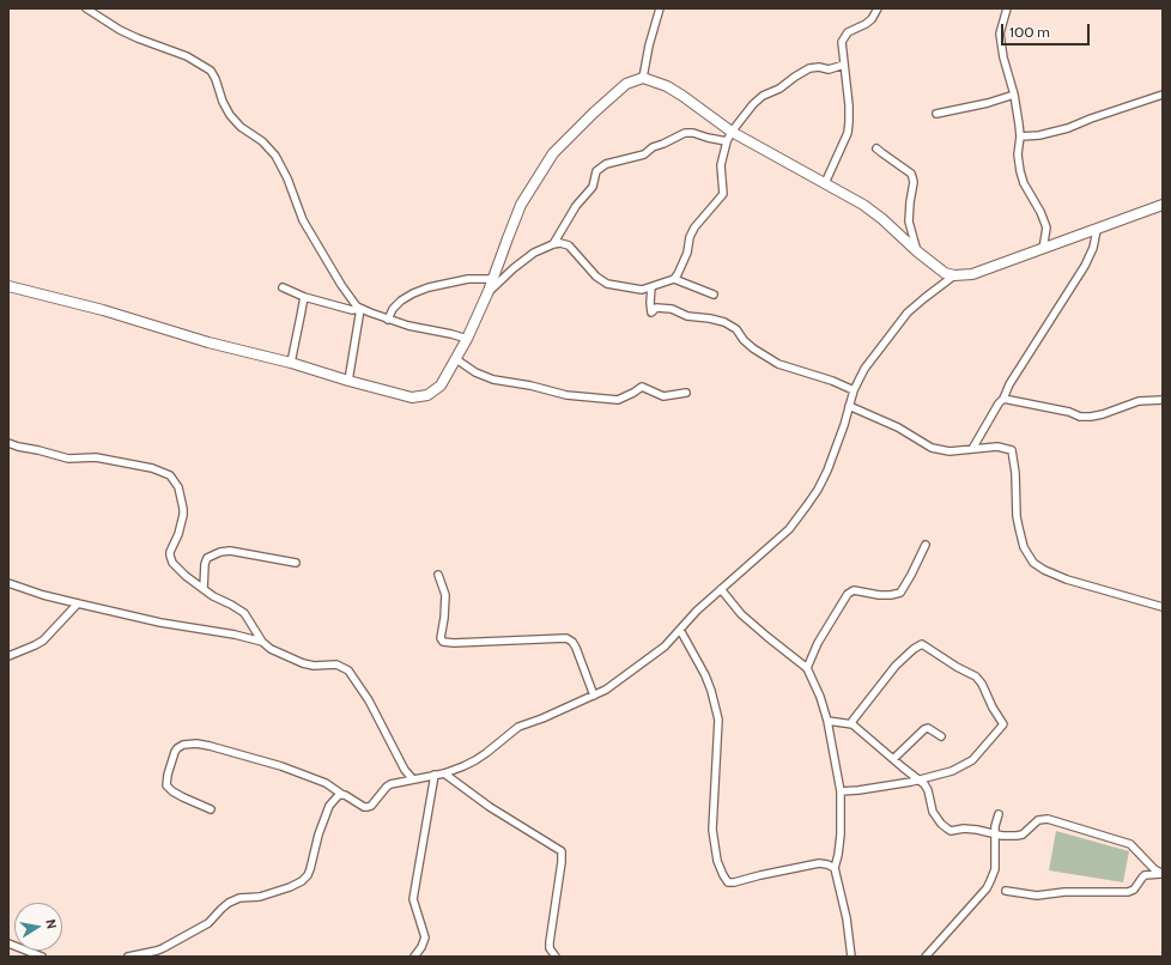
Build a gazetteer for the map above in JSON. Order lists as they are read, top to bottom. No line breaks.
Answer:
{"scale_bar":"100 m","north":"right"}
